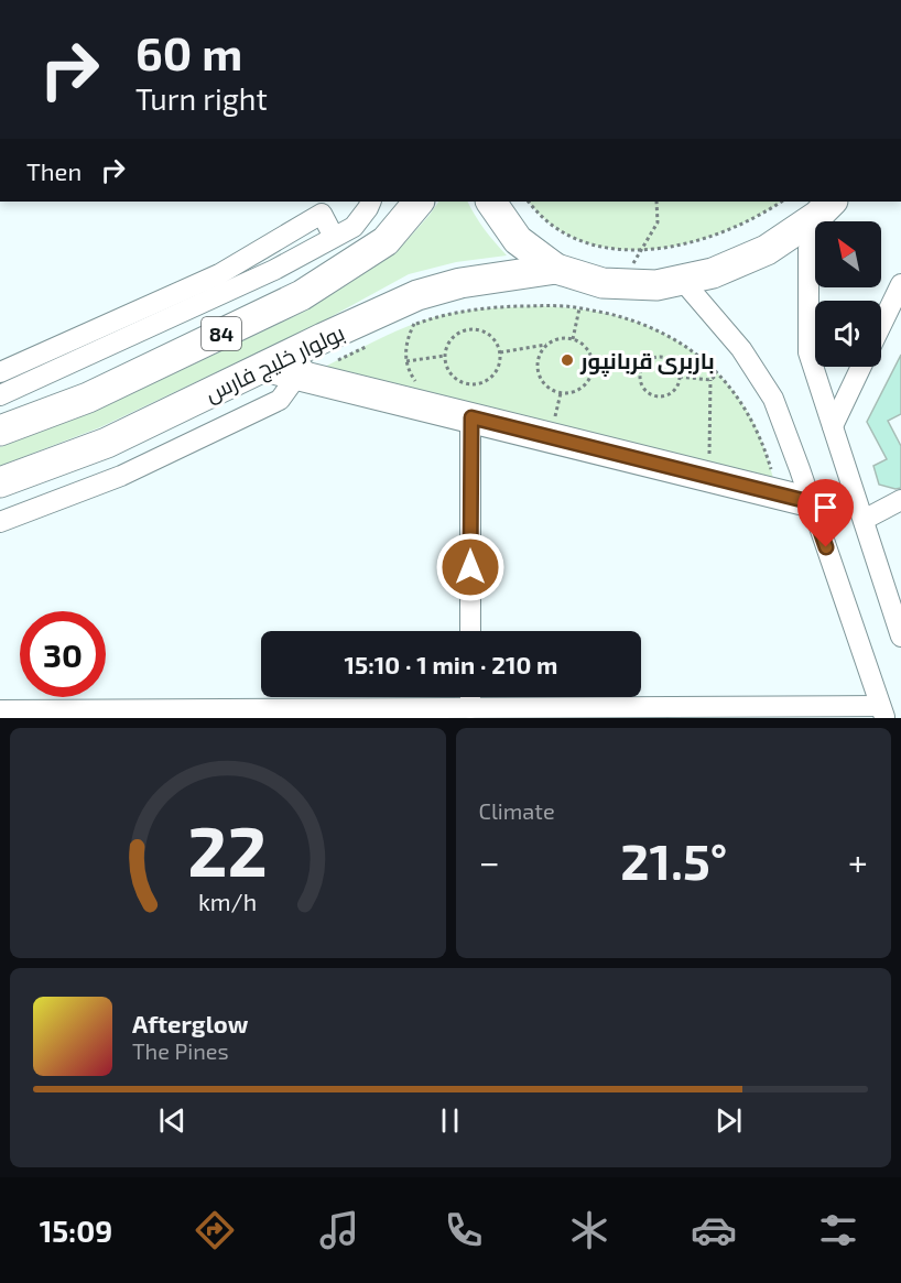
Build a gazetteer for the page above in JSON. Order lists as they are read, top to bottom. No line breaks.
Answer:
{"streets":{"highway":["84","بولوار خلیج فارس"]},"crossings":[["84","بولوار خلیج فارس"]],"places":["باربری قربانپور"],"north":"top left","page":{"turn":["60 m","Turn right"],"then":"Then","limit":"30","trip":"15:10 · 1 min · 210 m","tile":"Climate","heat":["−","21.5°","+"],"song":["Afterglow","The Pines"],"tabs":"15:09","gauge":["22","km/h"]}}
